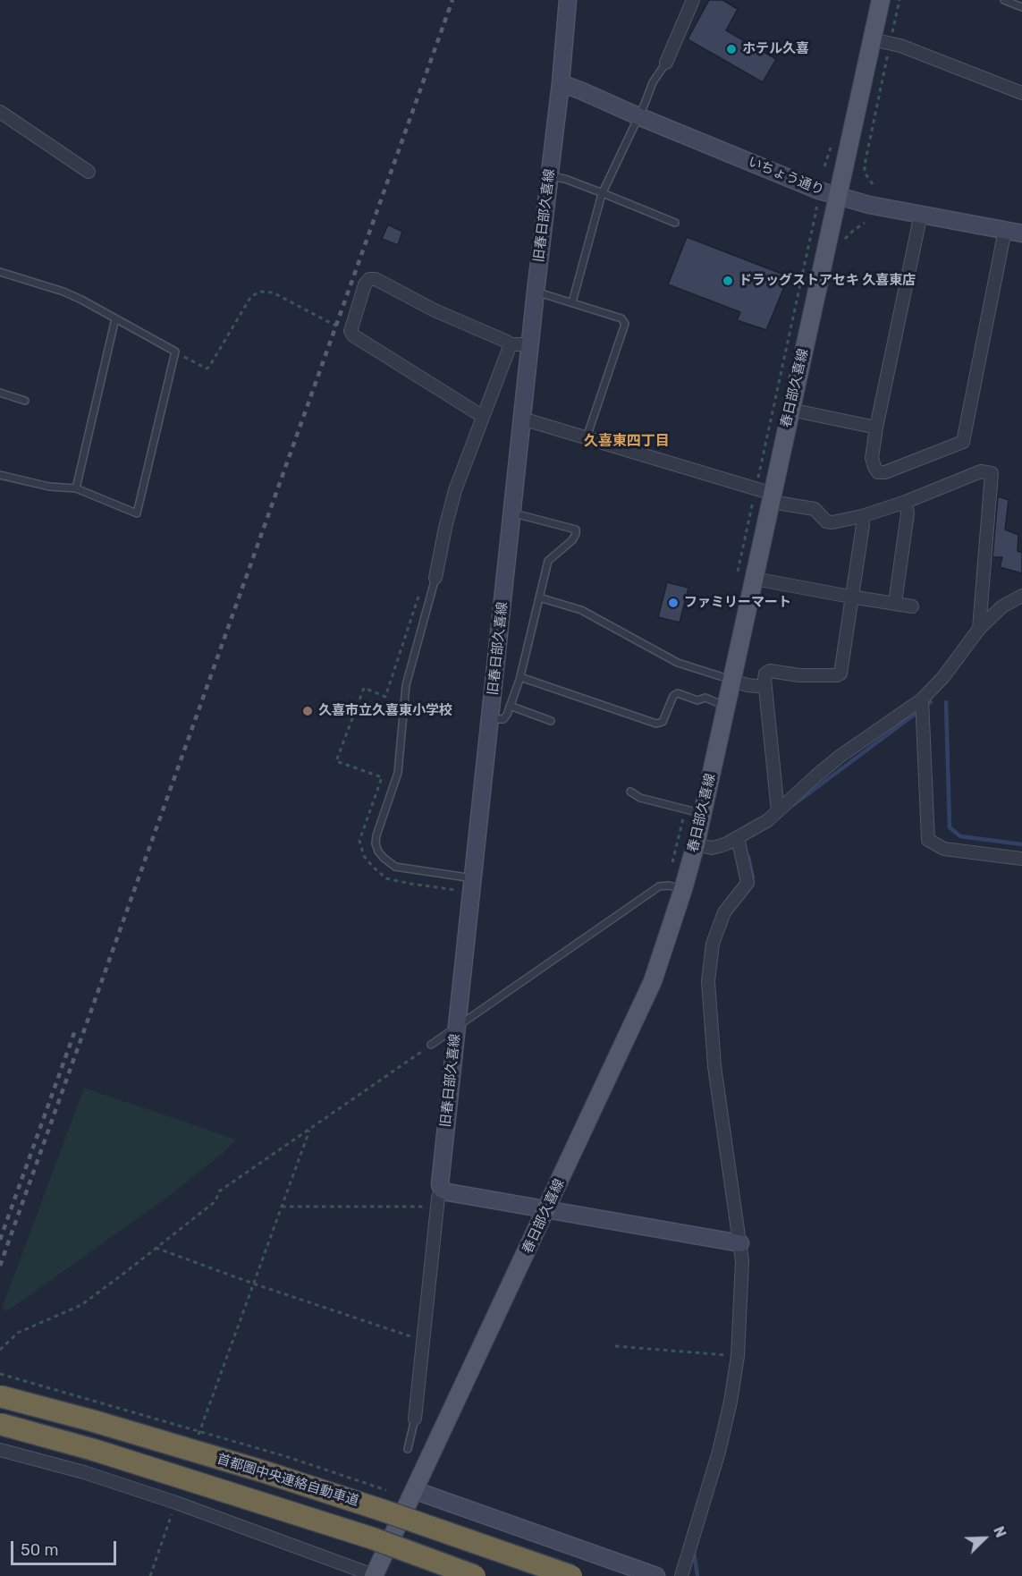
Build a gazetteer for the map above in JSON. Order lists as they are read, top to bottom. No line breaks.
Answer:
{"streets":{"highway":["首都圏中央連絡自動車道"],"main road":["春日部久喜線"],"street":["いちょう通り","旧春日部久喜線"]},"crossings":[["いちょう通り","旧春日部久喜線"],["いちょう通り","春日部久喜線"]],"districts":["久喜東四丁目"],"places":["ホテル久喜","ドラッグストアセキ 久喜東店","ファミリーマート","久喜市立久喜東小学校"],"scale_bar":"50 m","north":"top right"}
